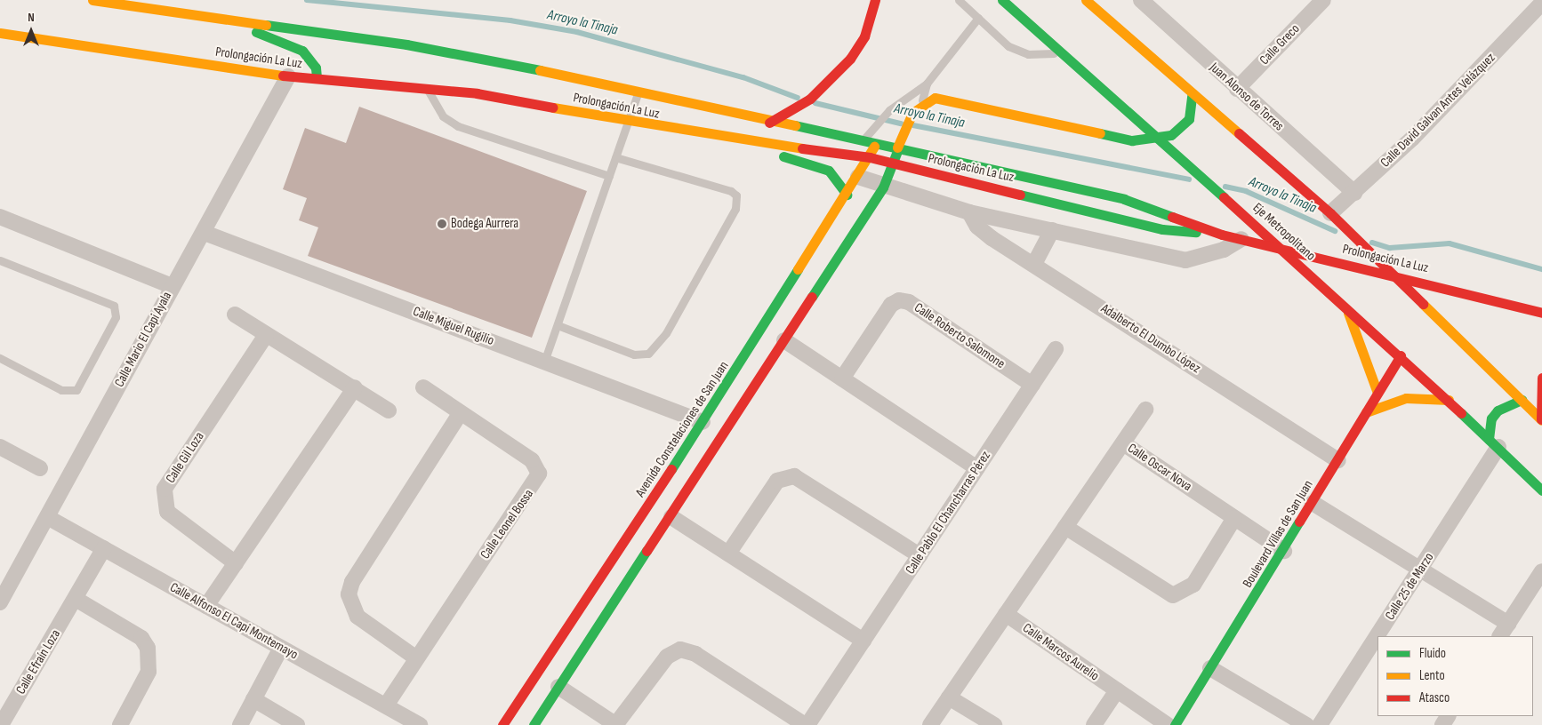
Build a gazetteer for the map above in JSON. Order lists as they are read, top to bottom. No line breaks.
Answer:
{"streets":{"main road":["Prolongación La Luz","Eje Metropolitano","Avenida Constelaciones de San Juan","Boulevard Villas de San Juan"],"street":["Calle Greco","Juan Alonso de Torres","Calle David Galvan Antes Velázquez","Calle Miguel Rugilio","Calle Roberto Salomone","Adalberto El Dumbo López","Calle Mario El Capi Ayala","Calle Gil Loza","Calle Oscar Nova","Calle Pablo El Chancharras Pérez","Calle Leonel Bossa","Calle 25 de Marzo","Calle Alfonso El Capi Montemayo","Calle Marcos Aurelio","Calle Efraín Loza"]},"crossings":[["Calle Greco","Juan Alonso de Torres"],["Prolongación La Luz","Eje Metropolitano"],["Prolongación La Luz","Calle Mario El Capi Ayala"],["Prolongación La Luz","Avenida Constelaciones de San Juan"],["Juan Alonso de Torres","Calle David Galvan Antes Velázquez"],["Eje Metropolitano","Boulevard Villas de San Juan"],["Eje Metropolitano","Calle 25 de Marzo"],["Calle Miguel Rugilio","Calle Mario El Capi Ayala"],["Calle Miguel Rugilio","Avenida Constelaciones de San Juan"],["Calle Roberto Salomone","Calle Pablo El Chancharras Pérez"],["Adalberto El Dumbo López","Boulevard Villas de San Juan"],["Calle Mario El Capi Ayala","Calle Alfonso El Capi Montemayo"],["Calle Oscar Nova","Boulevard Villas de San Juan"],["Calle Oscar Nova","Calle Marcos Aurelio"],["Calle Leonel Bossa","Calle Alfonso El Capi Montemayo"],["Calle Alfonso El Capi Montemayo","Calle Efraín Loza"]],"water":["Arroyo la Tinaja"],"places":["Bodega Aurrera"],"legend":["Fluido","Lento","Atasco"],"north":"top"}
